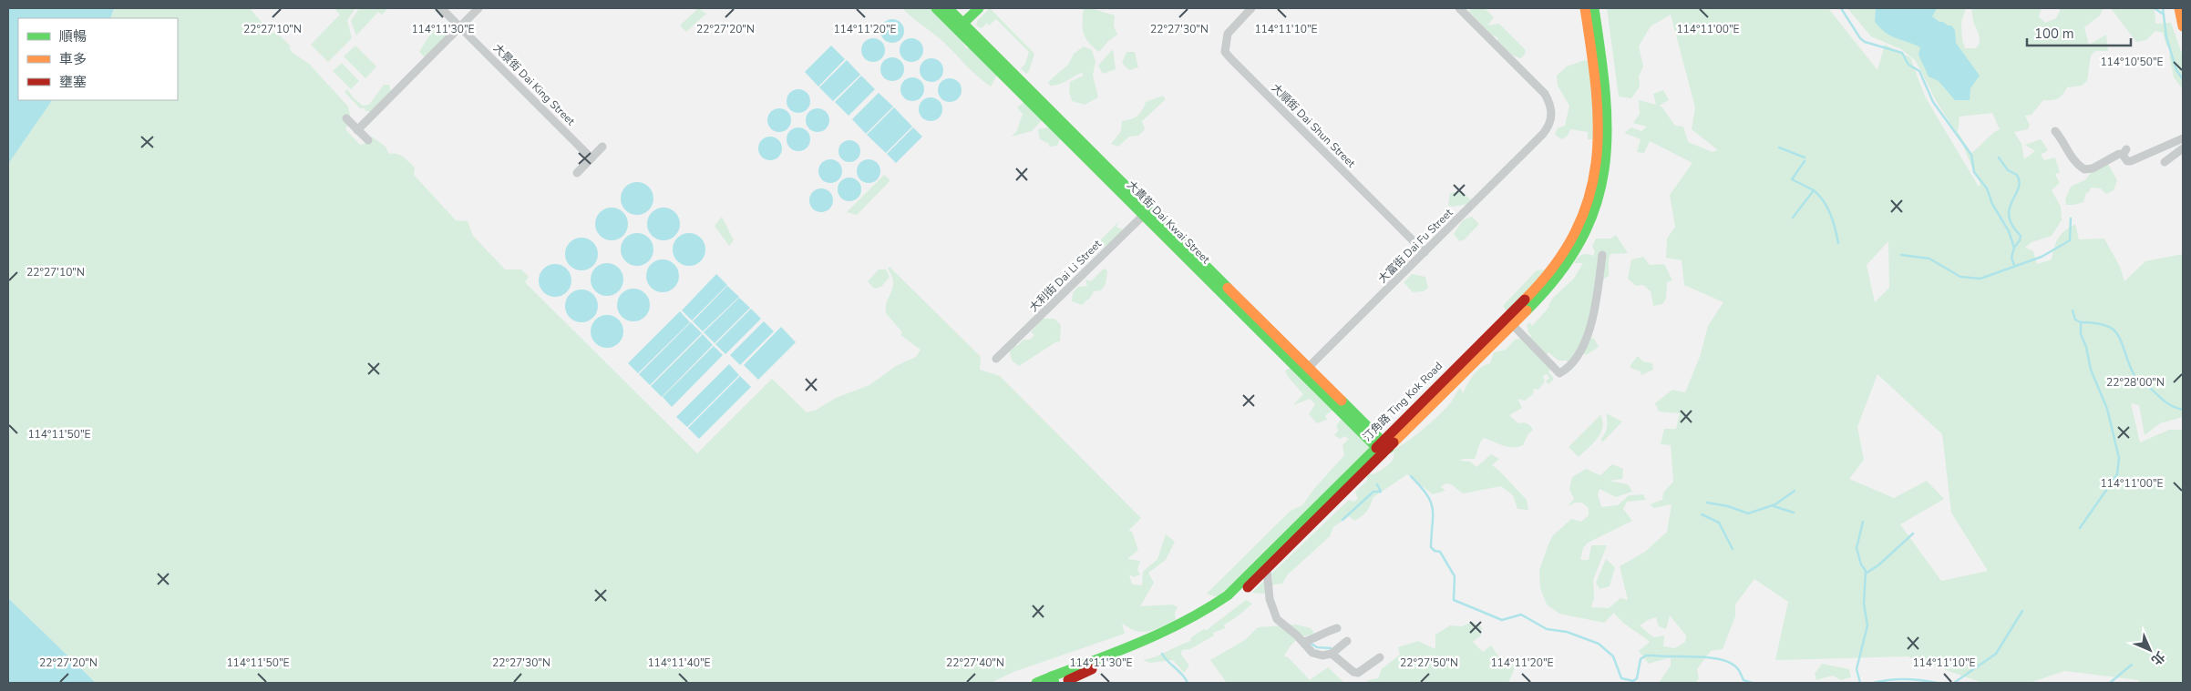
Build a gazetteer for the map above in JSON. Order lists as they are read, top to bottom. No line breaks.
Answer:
{"streets":{"main road":["大貴街 Dai Kwai Street","汀角路 Ting Kok Road"],"street":["大景街 Dai King Street","大順街 Dai Shun Street","大富街 Dai Fu Street","大利街 Dai Li Street"]},"crossings":[["大順街 Dai Shun Street","大富街 Dai Fu Street"],["大貴街 Dai Kwai Street","大富街 Dai Fu Street"],["大貴街 Dai Kwai Street","大利街 Dai Li Street"],["大貴街 Dai Kwai Street","汀角路 Ting Kok Road"]],"legend":["順暢","車多","壅塞"],"scale_bar":"100 m","north":"bottom right","coordinates":["22°27'10\"N","114°11'30\"E","22°27'20\"N","114°11'20\"E","22°27'30\"N","114°11'10\"E","114°11'00\"E","114°10'50\"E","22°28'00\"N","114°11'50\"E","22°27'40\"N","22°27'50\"N","114°11'40\"E"]}
